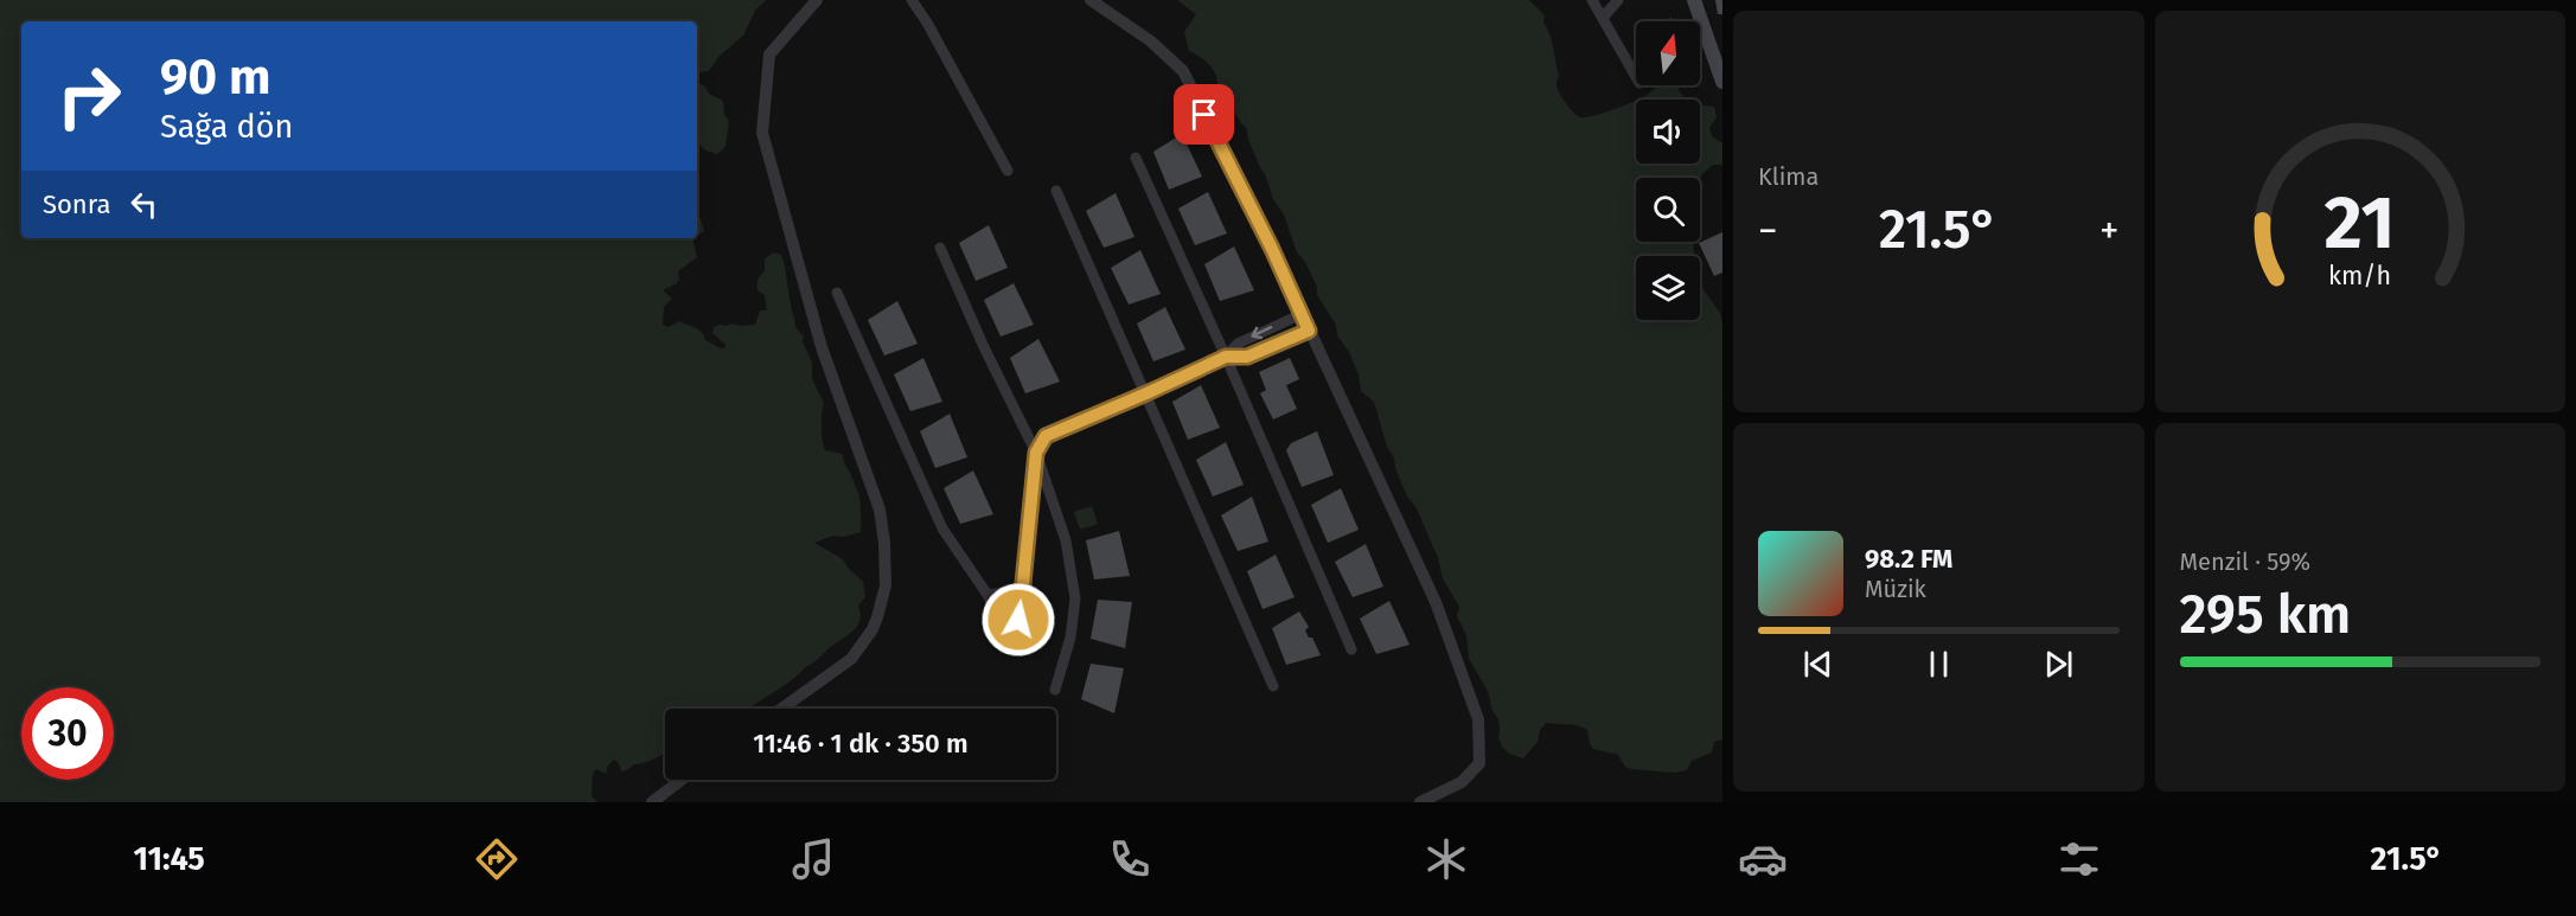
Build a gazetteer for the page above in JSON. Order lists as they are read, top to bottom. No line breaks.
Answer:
{"north":"top","page":{"tile":["Klima",["Menzil · 59%","295 km"]],"turn":["90 m","Sağa dön"],"then":"Sonra","heat":["−","21.5°","+"],"song":["98.2 FM","Müzik"],"limit":"30","trip":"11:46 · 1 dk · 350 m","tabs":["11:45","21.5°"],"gauge":["21","km/h"]}}
